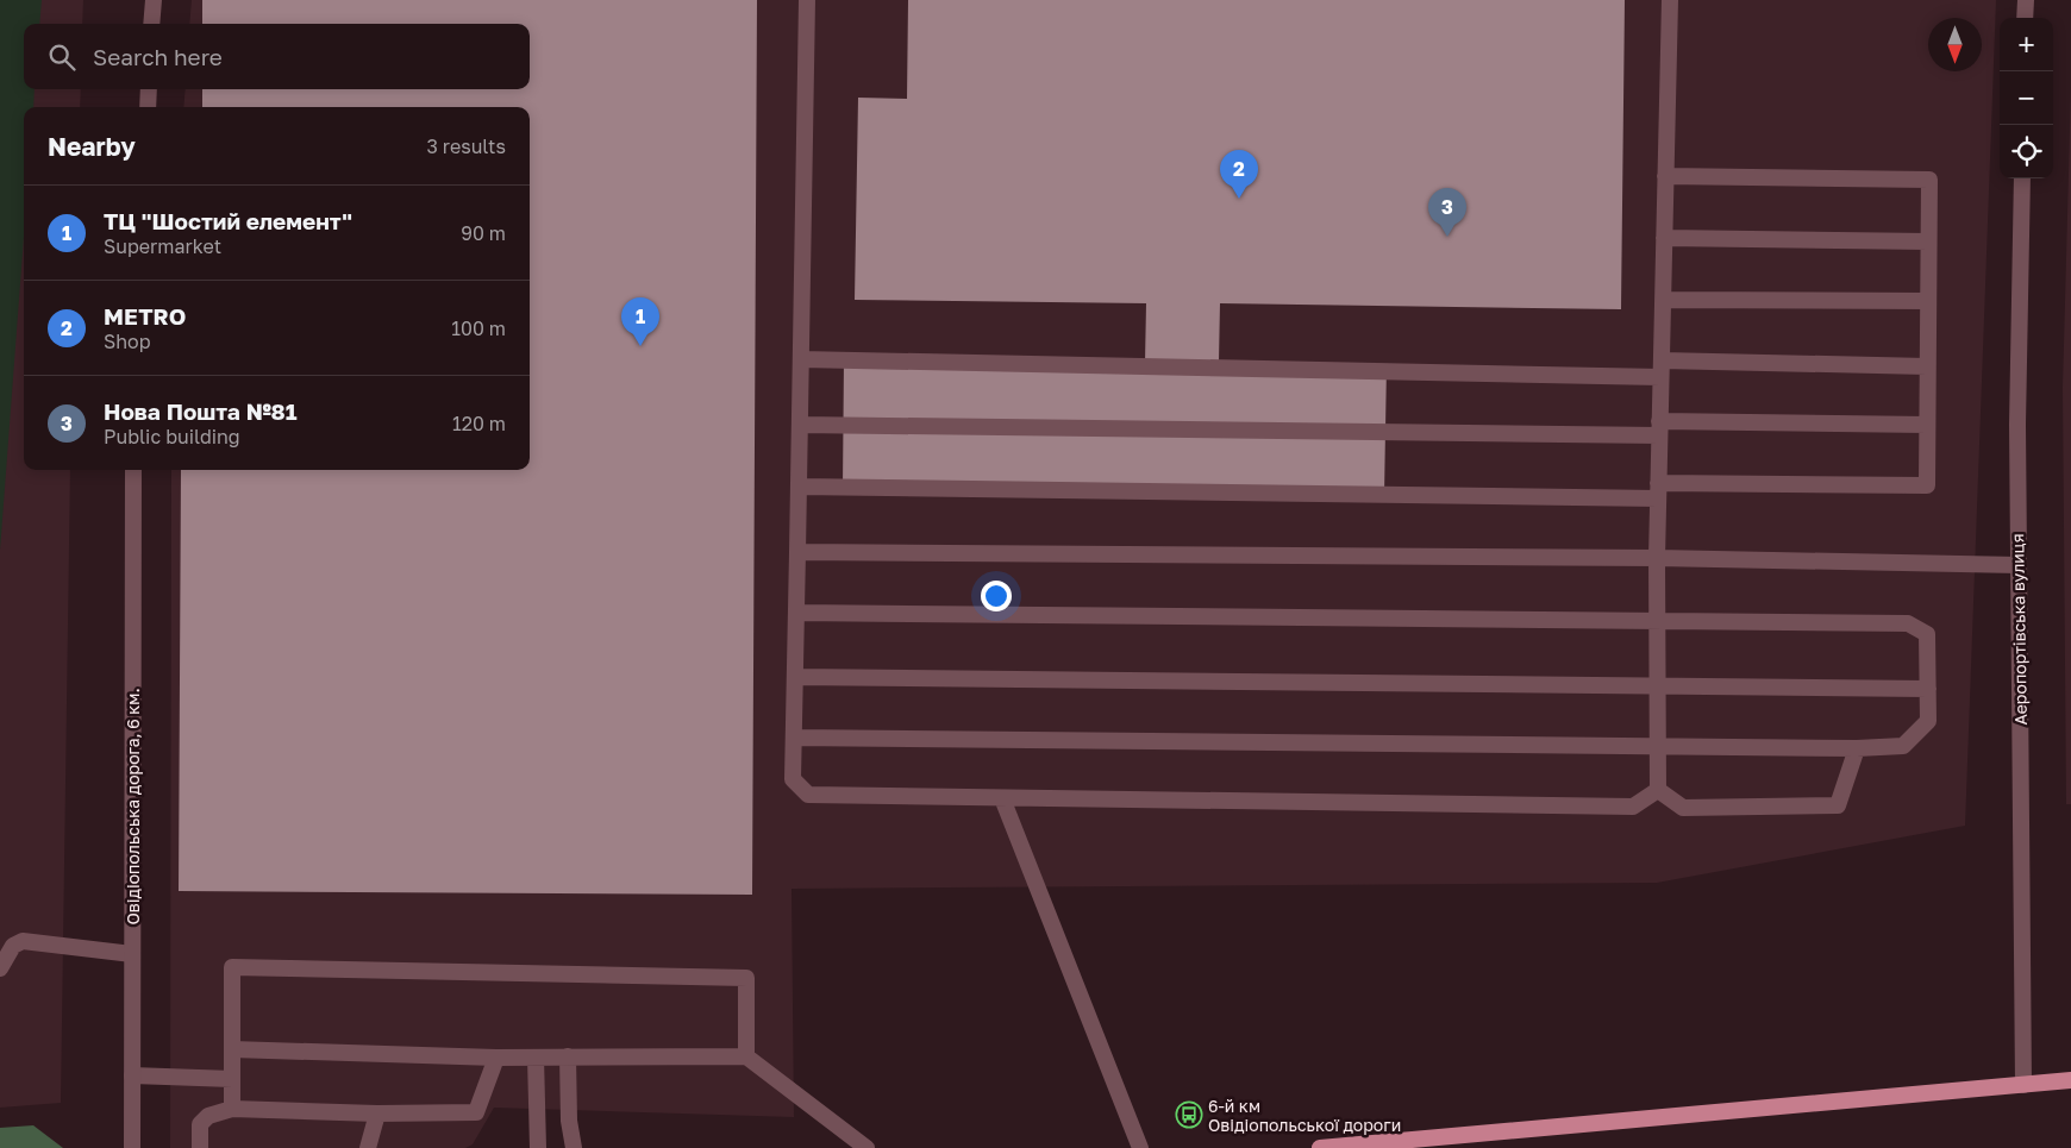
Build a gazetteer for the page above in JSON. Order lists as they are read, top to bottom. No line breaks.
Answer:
{"streets":{"street":["Аеропортівська вулиця","Овідіопольська дорога, 6 км."]},"places":{"bus stop":["6-й км Овідіопольської дороги"]},"north":"bottom","page":{"map_buttons":["+","−"],"search":"Search here","heading":["Nearby","3 results"],"pins":["2","3","1"],"list":[{"mark":"1","name":"ТЦ \"Шостий елемент\"","note":"Supermarket","value":"90 m"},{"mark":"2","name":"METRO","note":"Shop","value":"100 m"},{"mark":"3","name":"Нова Пошта №81","note":"Public building","value":"120 m"}]}}
